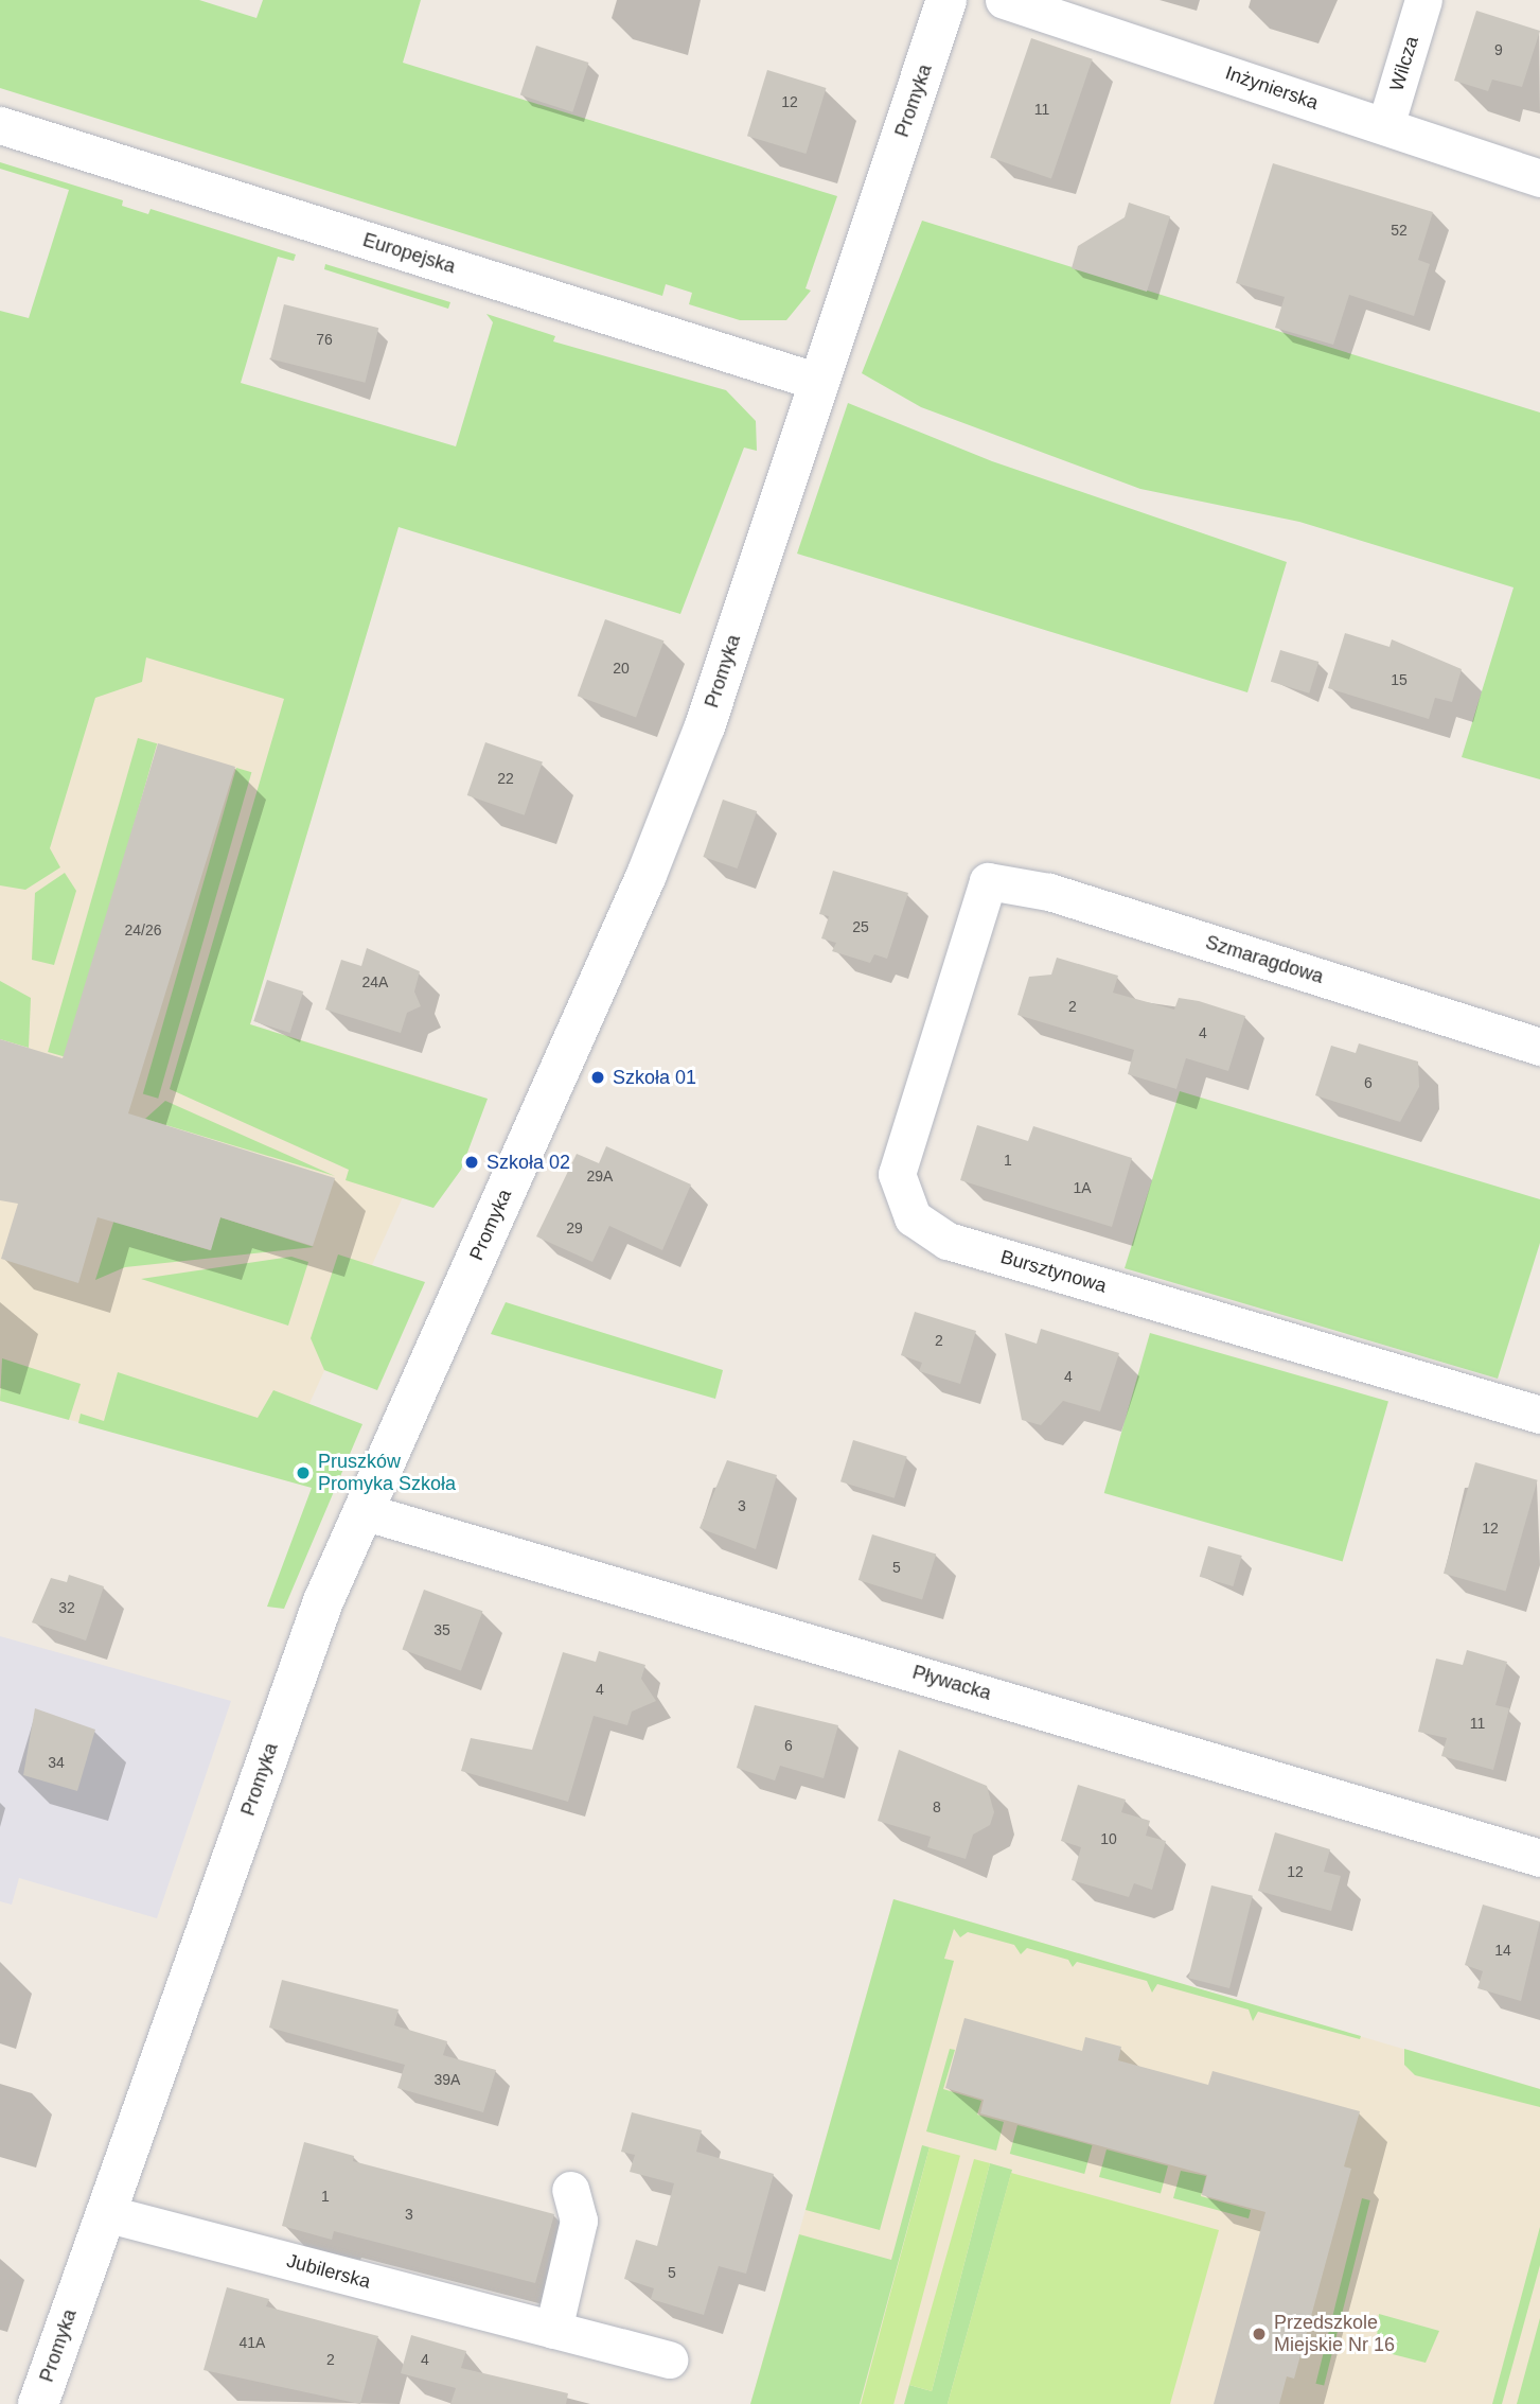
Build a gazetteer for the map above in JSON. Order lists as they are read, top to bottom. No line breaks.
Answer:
{"streets":{"street":["Wilcza","Inżynierska","Promyka","Europejska","Szmaragdowa","Bursztynowa","Pływacka","Jubilerska"]},"crossings":[["Wilcza","Inżynierska"],["Promyka","Europejska"],["Promyka","Pływacka"],["Promyka","Jubilerska"],["Szmaragdowa","Bursztynowa"]],"places":["Szkoła 01","Szkoła 02","Pruszków Promyka Szkoła","Przedszkole Miejskie Nr 16"],"house_numbers":["9","12","11","52","76","20","15","22","25","24/26","24A","2","4","6","1","29A","1A","29","2","4","3","12","5","32","35","4","11","6","34","8","10","12","14","39A","1","3","5","41A","2","4"]}
